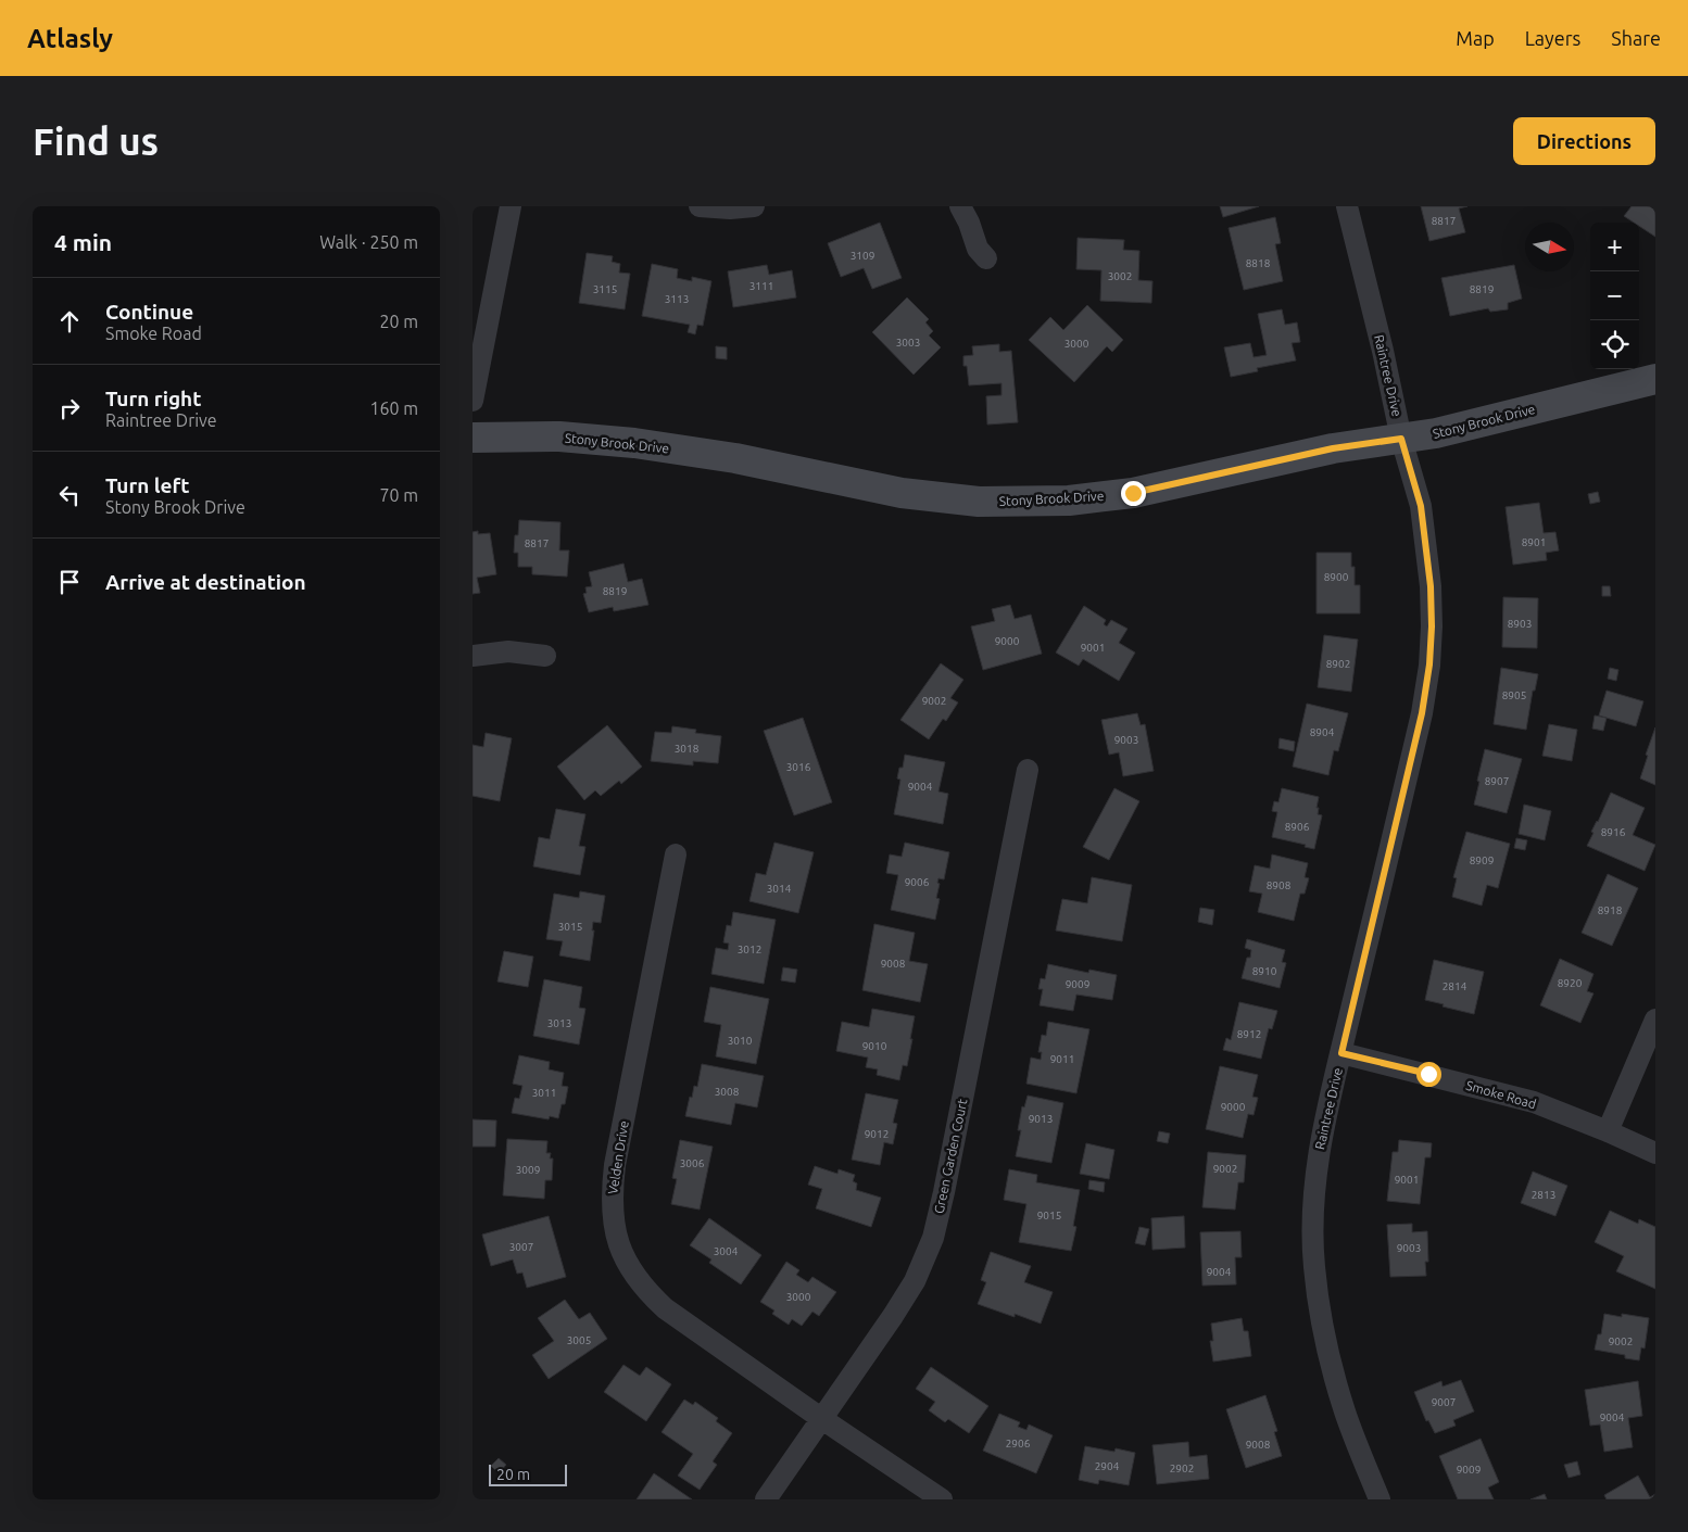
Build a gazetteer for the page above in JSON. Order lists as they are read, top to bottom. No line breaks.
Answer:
{"streets":{"street":["Raintree Drive","Stony Brook Drive","Smoke Road","Green Garden Court","Velden Drive"]},"crossings":[["Raintree Drive","Stony Brook Drive"],["Raintree Drive","Smoke Road"],["Green Garden Court","Velden Drive"]],"house_numbers":["8817","3109","8818","3002","3111","3115","8819","3113","3003","3000","8901","8817","8900","8819","8903","9000","9001","8902","8905","9002","8904","9003","3018","3016","8907","9004","8906","8916","8909","9006","8908","3014","8918","3015","3012","9008","8910","8920","9009","2814","3013","8912","3010","9010","9011","3008","3011","9000","9013","9012","3006","9002","3009","9001","2813","9015","3007","9003","3004","9004","3000","3005","9002","9007","9004","2906","9008","2904","2902","9009"],"scale_bar":"20 m","north":"right","page":{"header":"Atlasly","nav":["Map","Layers","Share"],"buttons":"Directions","title":"Find us","heading":["4 min","Walk · 250 m"],"map_buttons":["+","−"],"list":[["Continue","Smoke Road","20 m"],["Turn right","Raintree Drive","160 m"],["Turn left","Stony Brook Drive","70 m"],"Arrive at destination"],"scale":"20 m"}}
